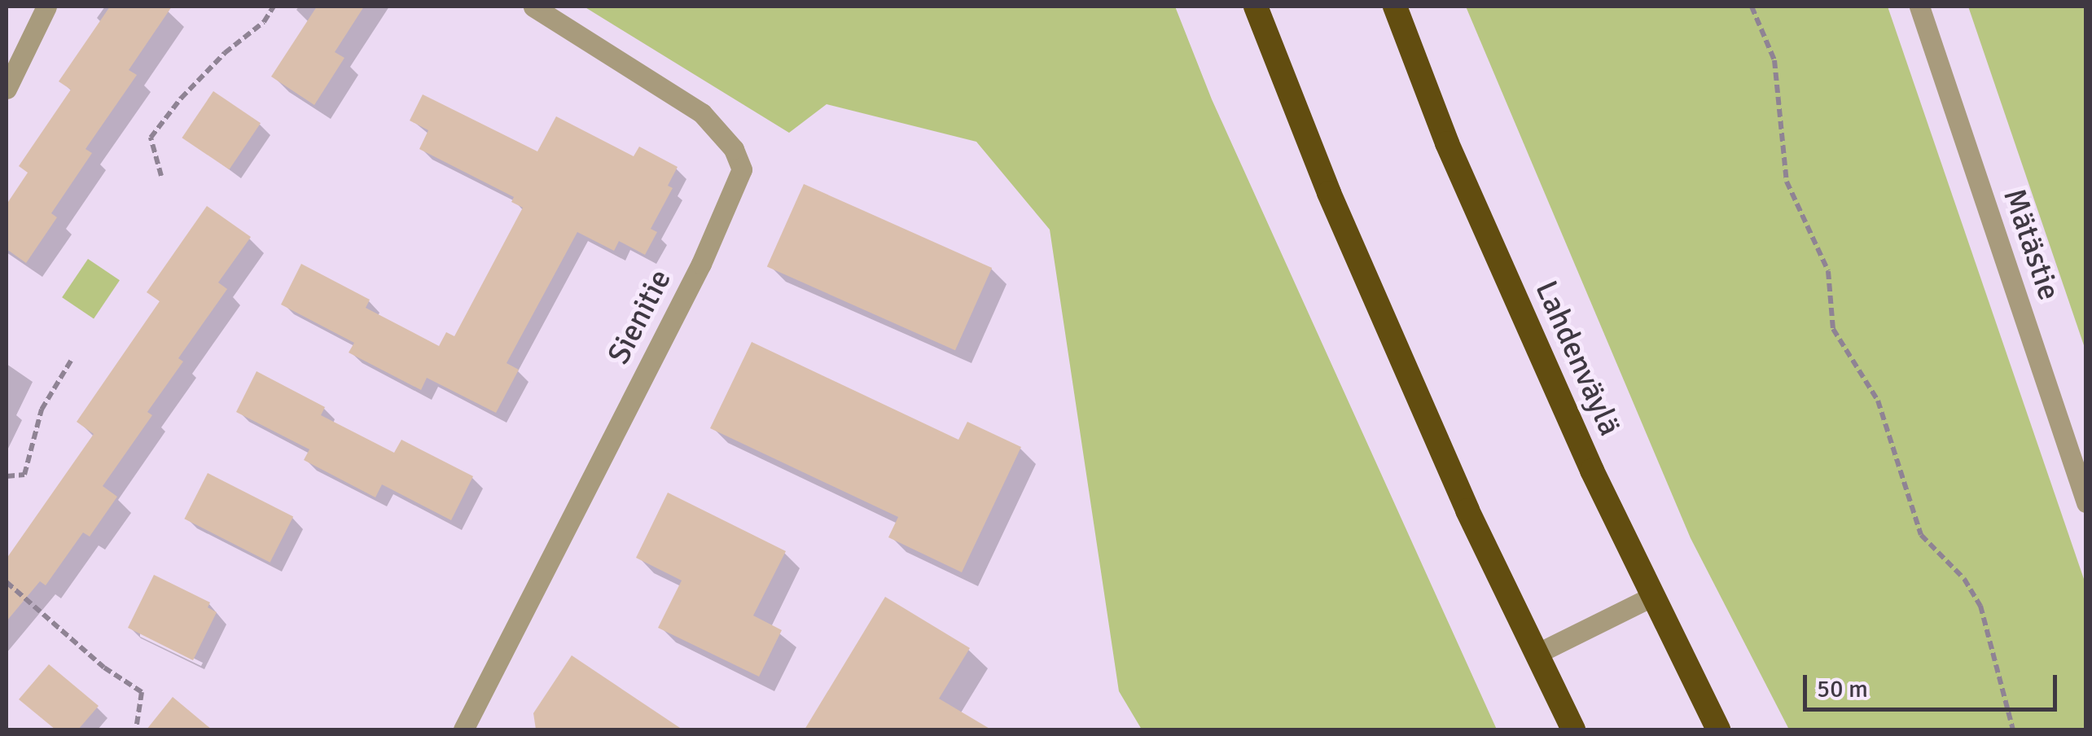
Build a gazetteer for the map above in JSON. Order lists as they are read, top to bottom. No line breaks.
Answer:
{"streets":{"highway":["Lahdenväylä"],"street":["Mätästie","Sienitie"]},"scale_bar":"50 m"}
